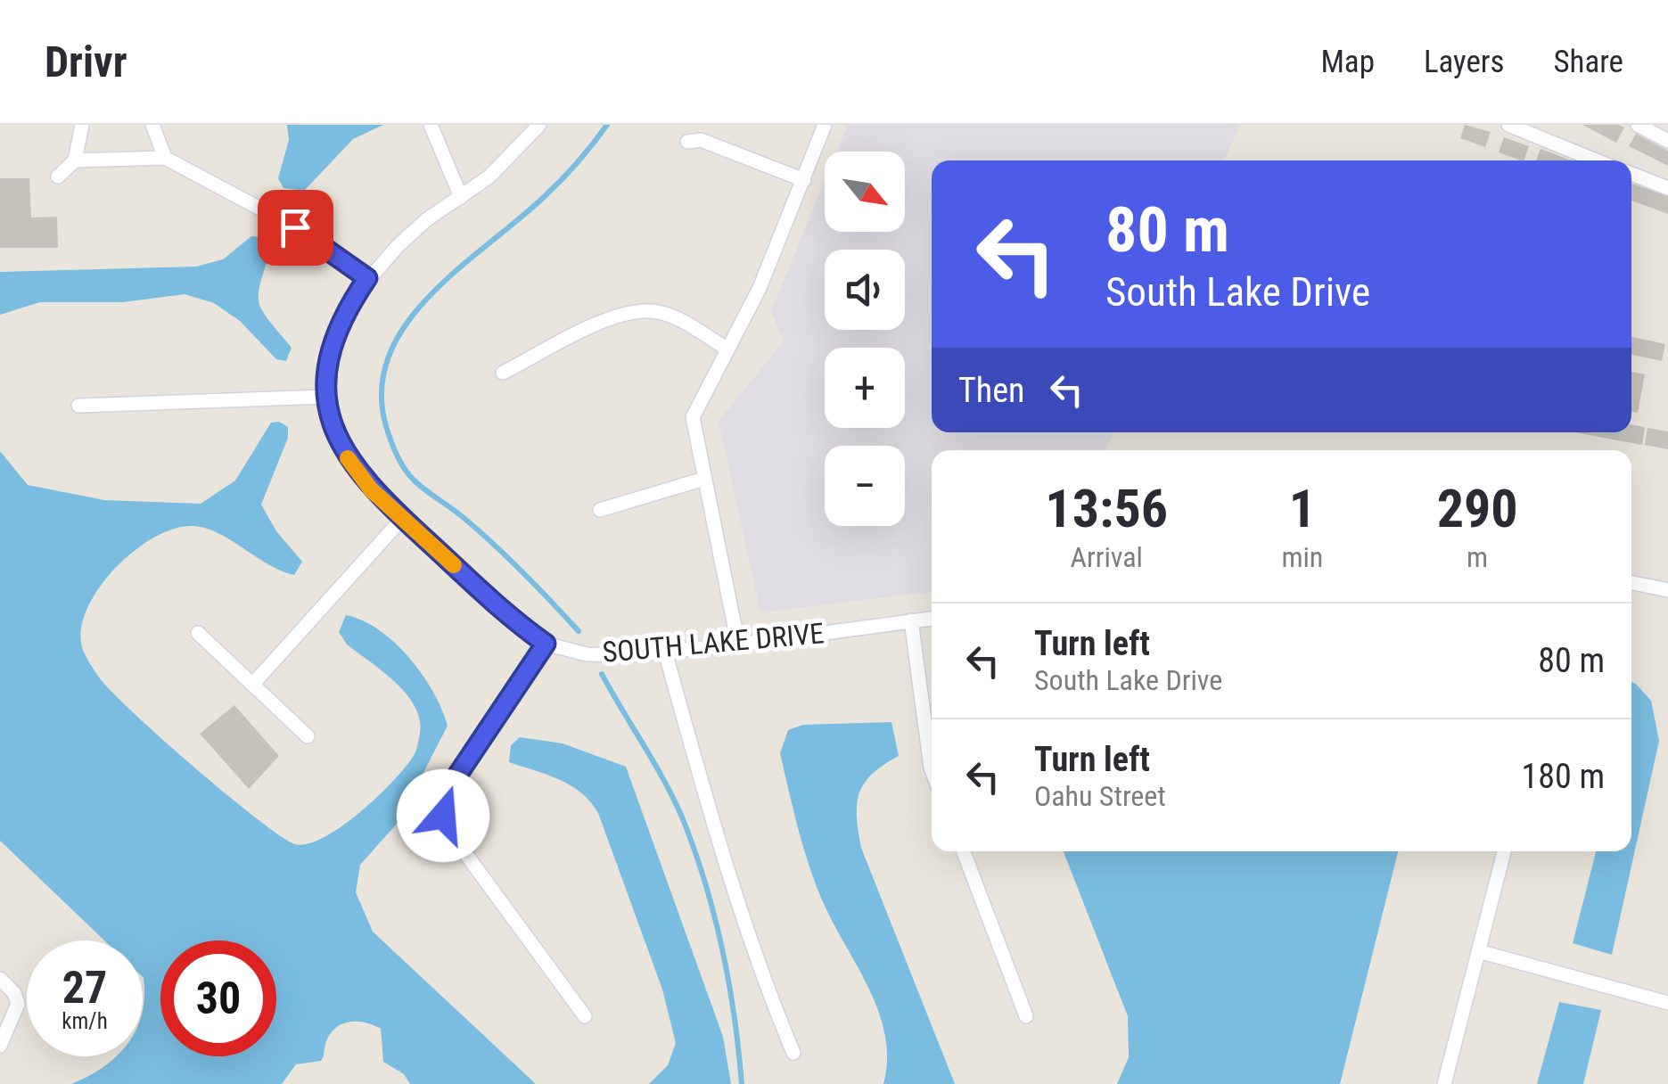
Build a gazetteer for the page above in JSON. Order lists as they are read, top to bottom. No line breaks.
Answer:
{"streets":{"street":["SOUTH LAKE DRIVE"]},"north":"bottom right","page":{"header":"Drivr","nav":["Map","Layers","Share"],"map_buttons":["+","−"],"turn":["80 m","South Lake Drive"],"then":"Then","eta":["13:56","Arrival","1","min","290","m"],"list":[{"name":"Turn left","note":"South Lake Drive","value":"80 m"},{"name":"Turn left","note":"Oahu Street","value":"180 m"}],"speed":"27 km/h","limit":"30"}}
